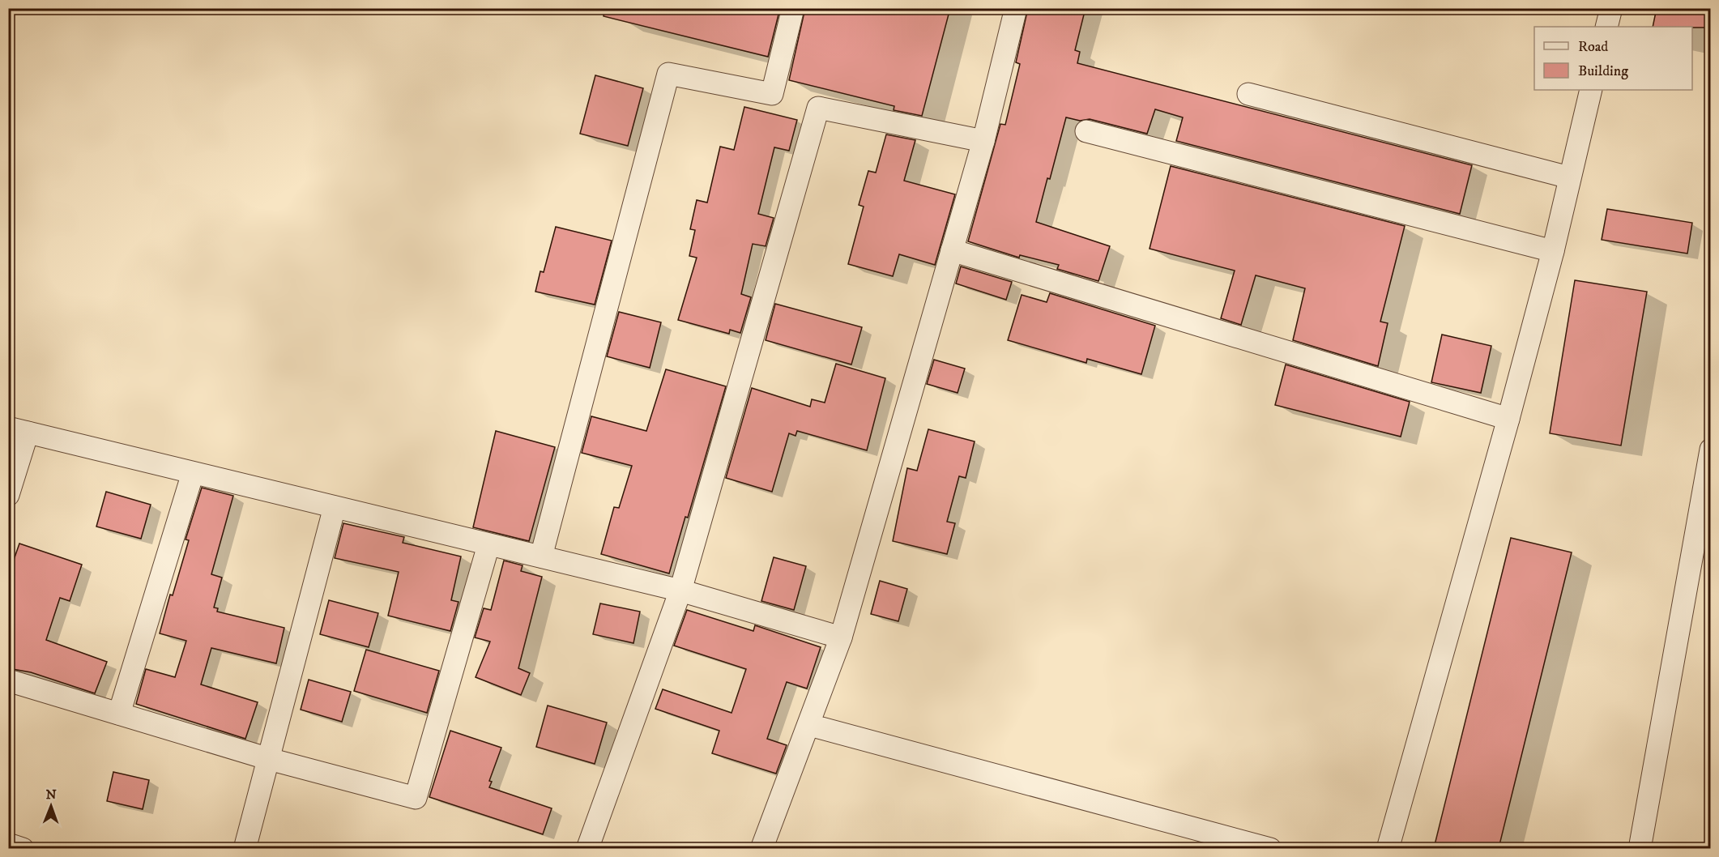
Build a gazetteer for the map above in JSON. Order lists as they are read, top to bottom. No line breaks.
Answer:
{"legend":["Road","Building"],"north":"top"}
